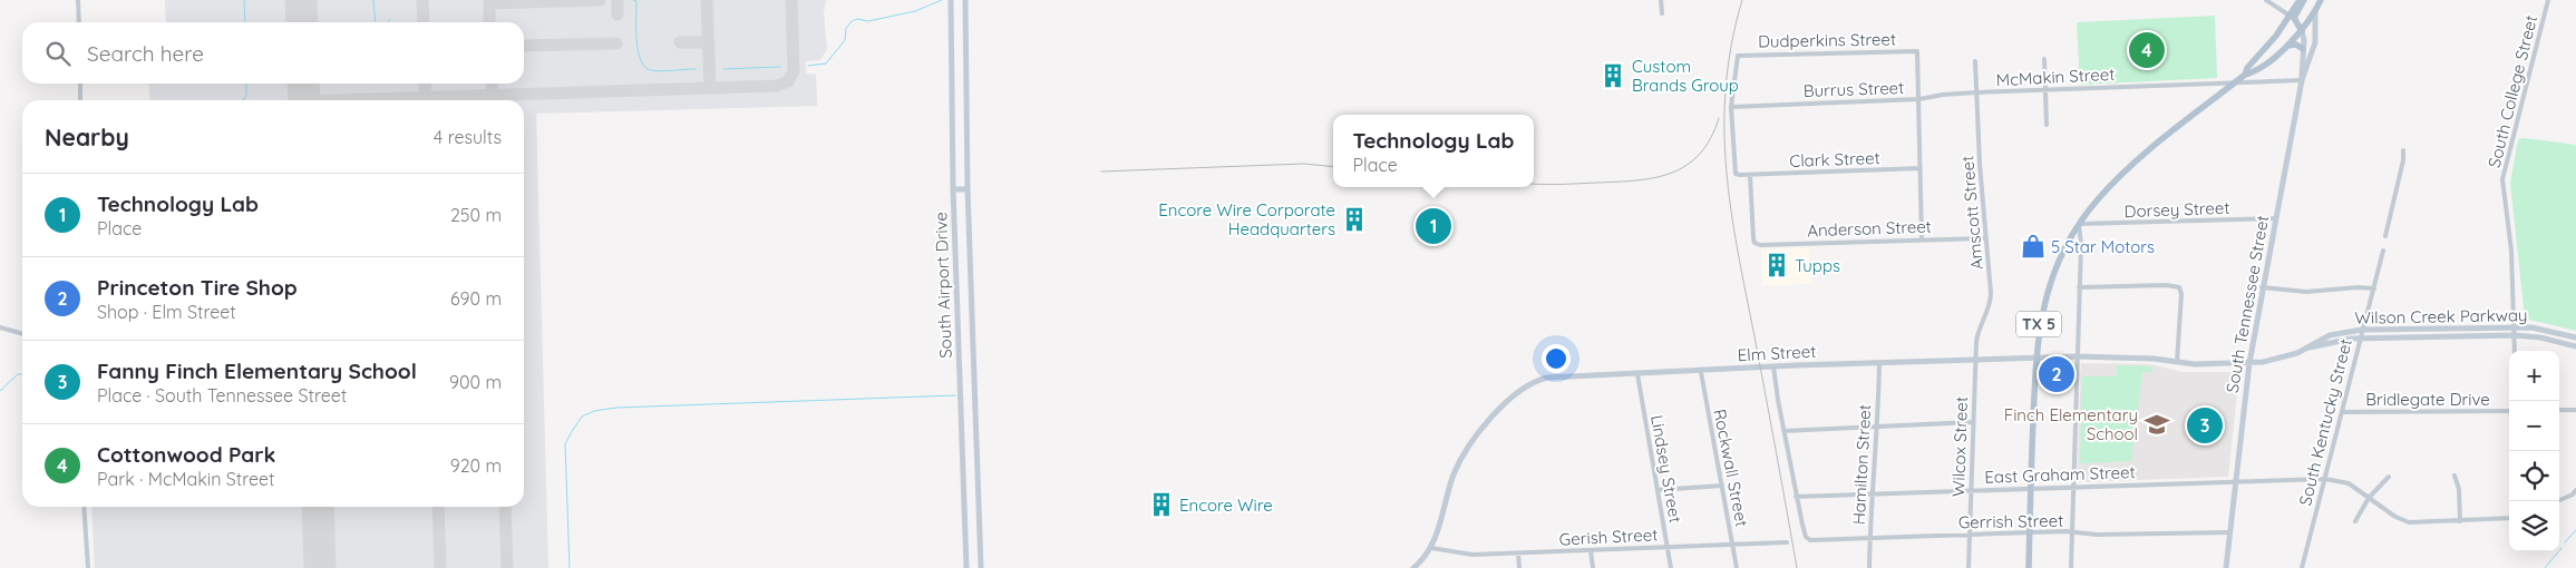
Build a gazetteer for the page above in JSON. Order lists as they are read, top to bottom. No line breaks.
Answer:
{"streets":{"main road":["South Airport Drive","South Tennessee Street","Wilson Creek Parkway","TX 5","Elm Street"],"street":["Dudperkins Street","McMakin Street","Burrus Street","South College Street","Clark Street","Dorsey Street","Amscott Street","Anderson Street","Bridlegate Drive","South Kentucky Street","Wilcox Street","Hamilton Street","Rockwall Street","Lindsey Street","East Graham Street","Gerrish Street","Gerish Street"]},"crossings":[["Dudperkins Street","Burrus Street"],["McMakin Street","Burrus Street"],["McMakin Street","Amscott Street"],["McMakin Street","South Tennessee Street"],["McMakin Street","TX 5"],["Burrus Street","Amscott Street"],["South College Street","Wilson Creek Parkway"],["Clark Street","Anderson Street"],["Dorsey Street","South Tennessee Street"],["Dorsey Street","TX 5"],["Amscott Street","Anderson Street"],["Amscott Street","Elm Street"],["Amscott Street","Wilcox Street"],["South Tennessee Street","Wilson Creek Parkway"],["South Tennessee Street","TX 5"],["South Tennessee Street","Elm Street"],["South Tennessee Street","East Graham Street"],["South Tennessee Street","Gerrish Street"],["Wilson Creek Parkway","Elm Street"],["Wilson Creek Parkway","South Kentucky Street"],["TX 5","Elm Street"],["TX 5","East Graham Street"],["TX 5","Gerrish Street"],["Elm Street","Wilcox Street"],["Elm Street","Hamilton Street"],["Elm Street","Rockwall Street"],["Elm Street","Lindsey Street"],["Elm Street","Gerish Street"],["Bridlegate Drive","South Kentucky Street"],["South Kentucky Street","East Graham Street"],["Wilcox Street","East Graham Street"],["Wilcox Street","Gerrish Street"],["Hamilton Street","East Graham Street"],["Hamilton Street","Gerrish Street"],["Rockwall Street","Gerish Street"],["Lindsey Street","Gerish Street"],["East Graham Street","Gerrish Street"]],"places":{"building":["Custom Brands Group","Encore Wire Corporate Headquarters","Tupps","Encore Wire"],"shop":["5 Star Motors"],"school or university":["Finch Elementary School"]},"page":{"search":"Search here","pins":["4","1","2","3"],"heading":["Nearby","4 results"],"popup":["Technology Lab","Place"],"list":[{"mark":"1","name":"Technology Lab","note":"Place","value":"250 m"},{"mark":"2","name":"Princeton Tire Shop","note":"Shop · Elm Street","value":"690 m"},{"mark":"3","name":"Fanny Finch Elementary School","note":"Place · South Tennessee Street","value":"900 m"},{"mark":"4","name":"Cottonwood Park","note":"Park · McMakin Street","value":"920 m"}],"map_buttons":["+","−"]}}
